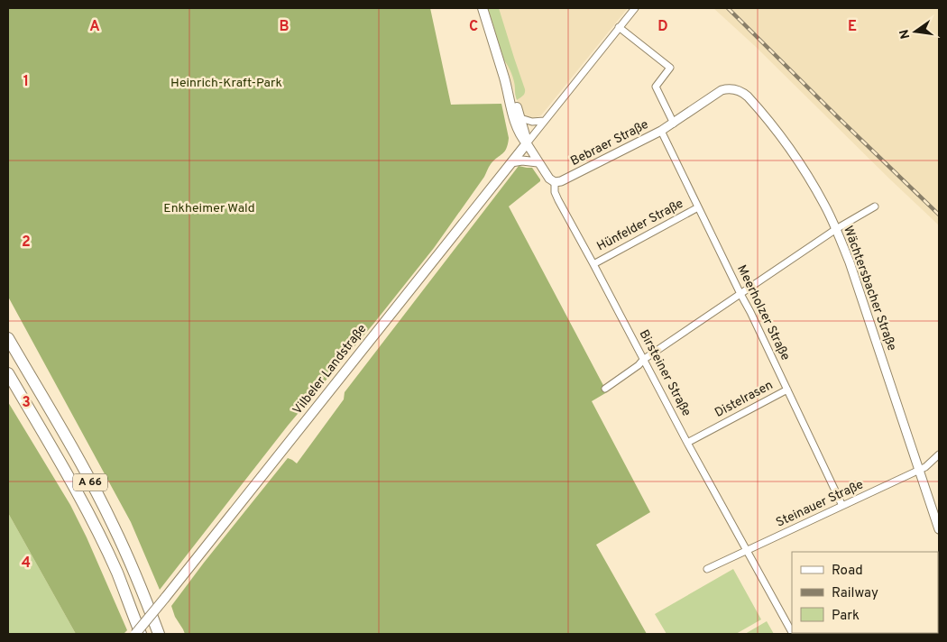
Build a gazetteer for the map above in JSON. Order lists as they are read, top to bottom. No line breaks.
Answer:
{"streets":{"highway":["A 66"],"main road":["Vilbeler Landstraße"],"street":["Bebraer Straße","Hünfelder Straße","Wächtersbacher Straße","Meerholzer Straße","Birsteiner Straße","Distelrasen","Steinauer Straße"]},"crossings":[["Bebraer Straße","Wächtersbacher Straße"],["Bebraer Straße","Meerholzer Straße"],["Bebraer Straße","Birsteiner Straße"],["Hünfelder Straße","Meerholzer Straße"],["Hünfelder Straße","Birsteiner Straße"],["Wächtersbacher Straße","Steinauer Straße"],["Meerholzer Straße","Distelrasen"],["Meerholzer Straße","Steinauer Straße"],["Birsteiner Straße","Distelrasen"],["Birsteiner Straße","Steinauer Straße"]],"parks":["Heinrich-Kraft-Park","Enkheimer Wald"],"legend":["Road","Railway","Park"],"north":"left","grid":{"columns":["A","B","C","D","E"],"rows":["1","2","3","4"]}}
